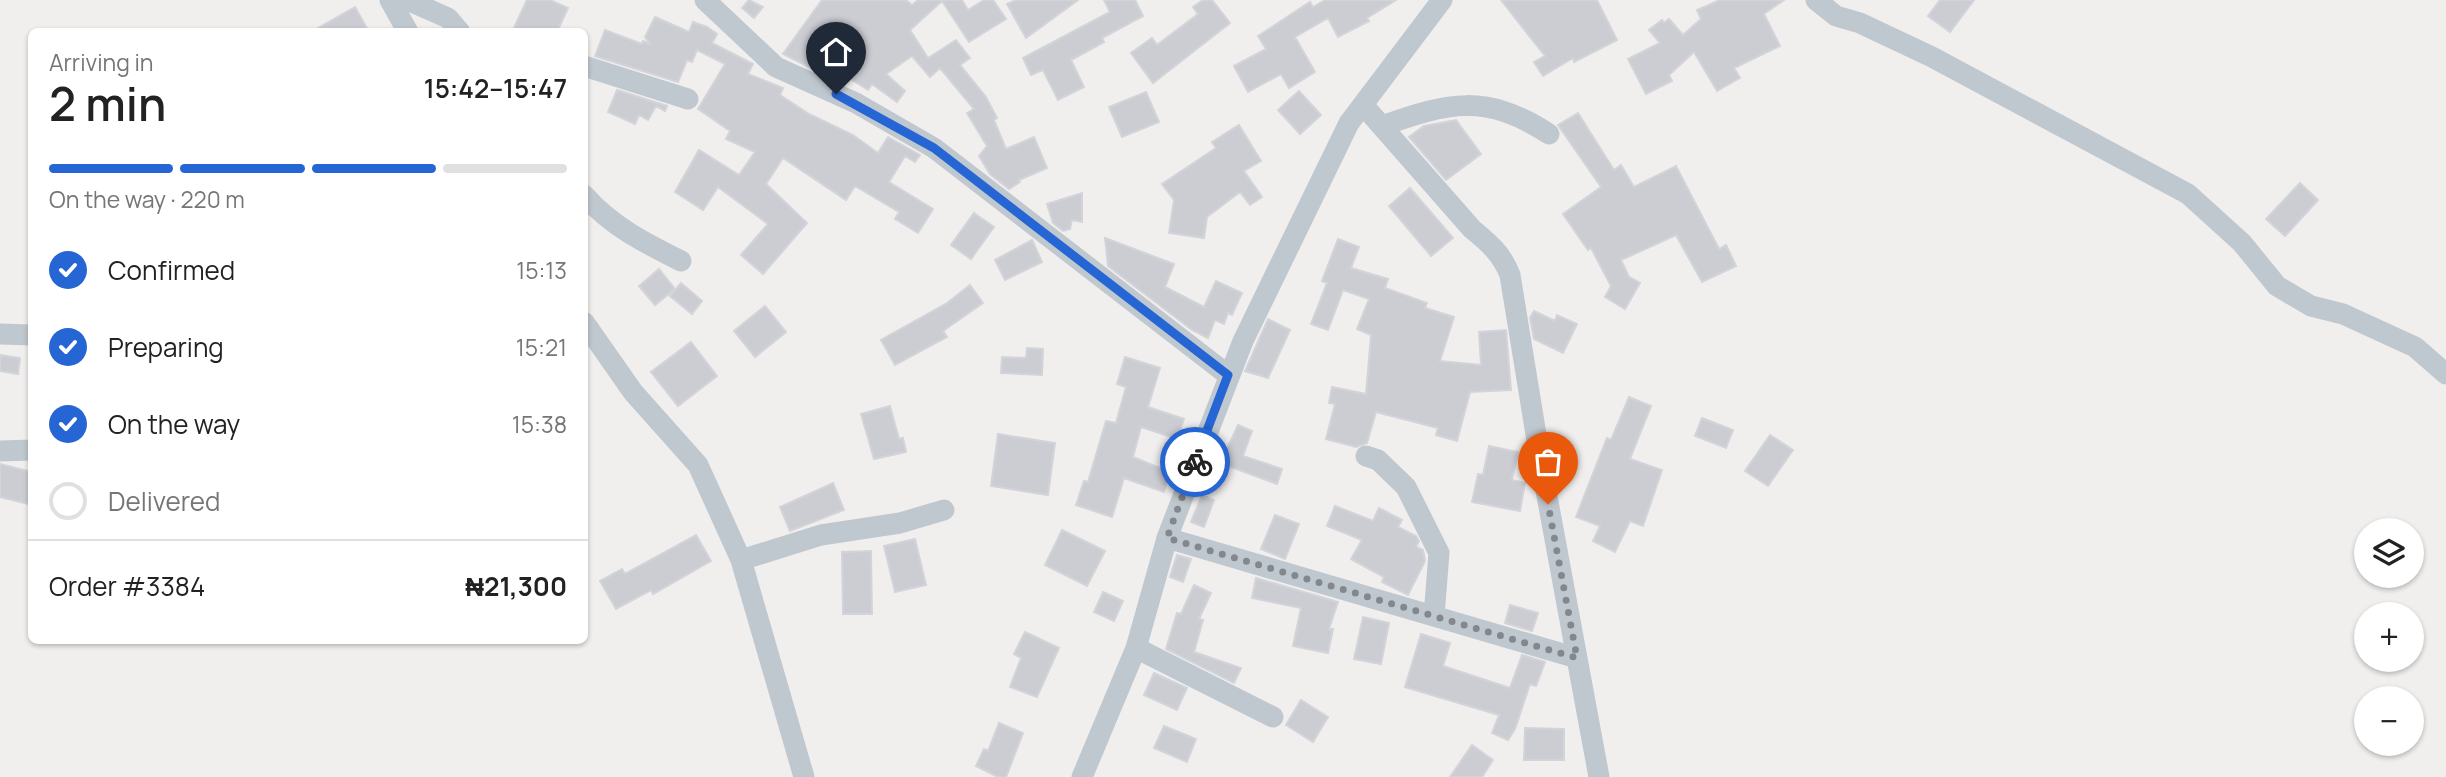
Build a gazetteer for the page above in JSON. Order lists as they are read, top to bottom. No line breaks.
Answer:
{"page":{"heading":["2 min","Arriving in","15:42–15:47"],"panel":["Order #3384","₦21,300"],"bar":"On the way · 220 m","list":[["Confirmed","15:13"],["Preparing","15:21"],["On the way","15:38"],"Delivered"],"map_buttons":["+","−"]}}
